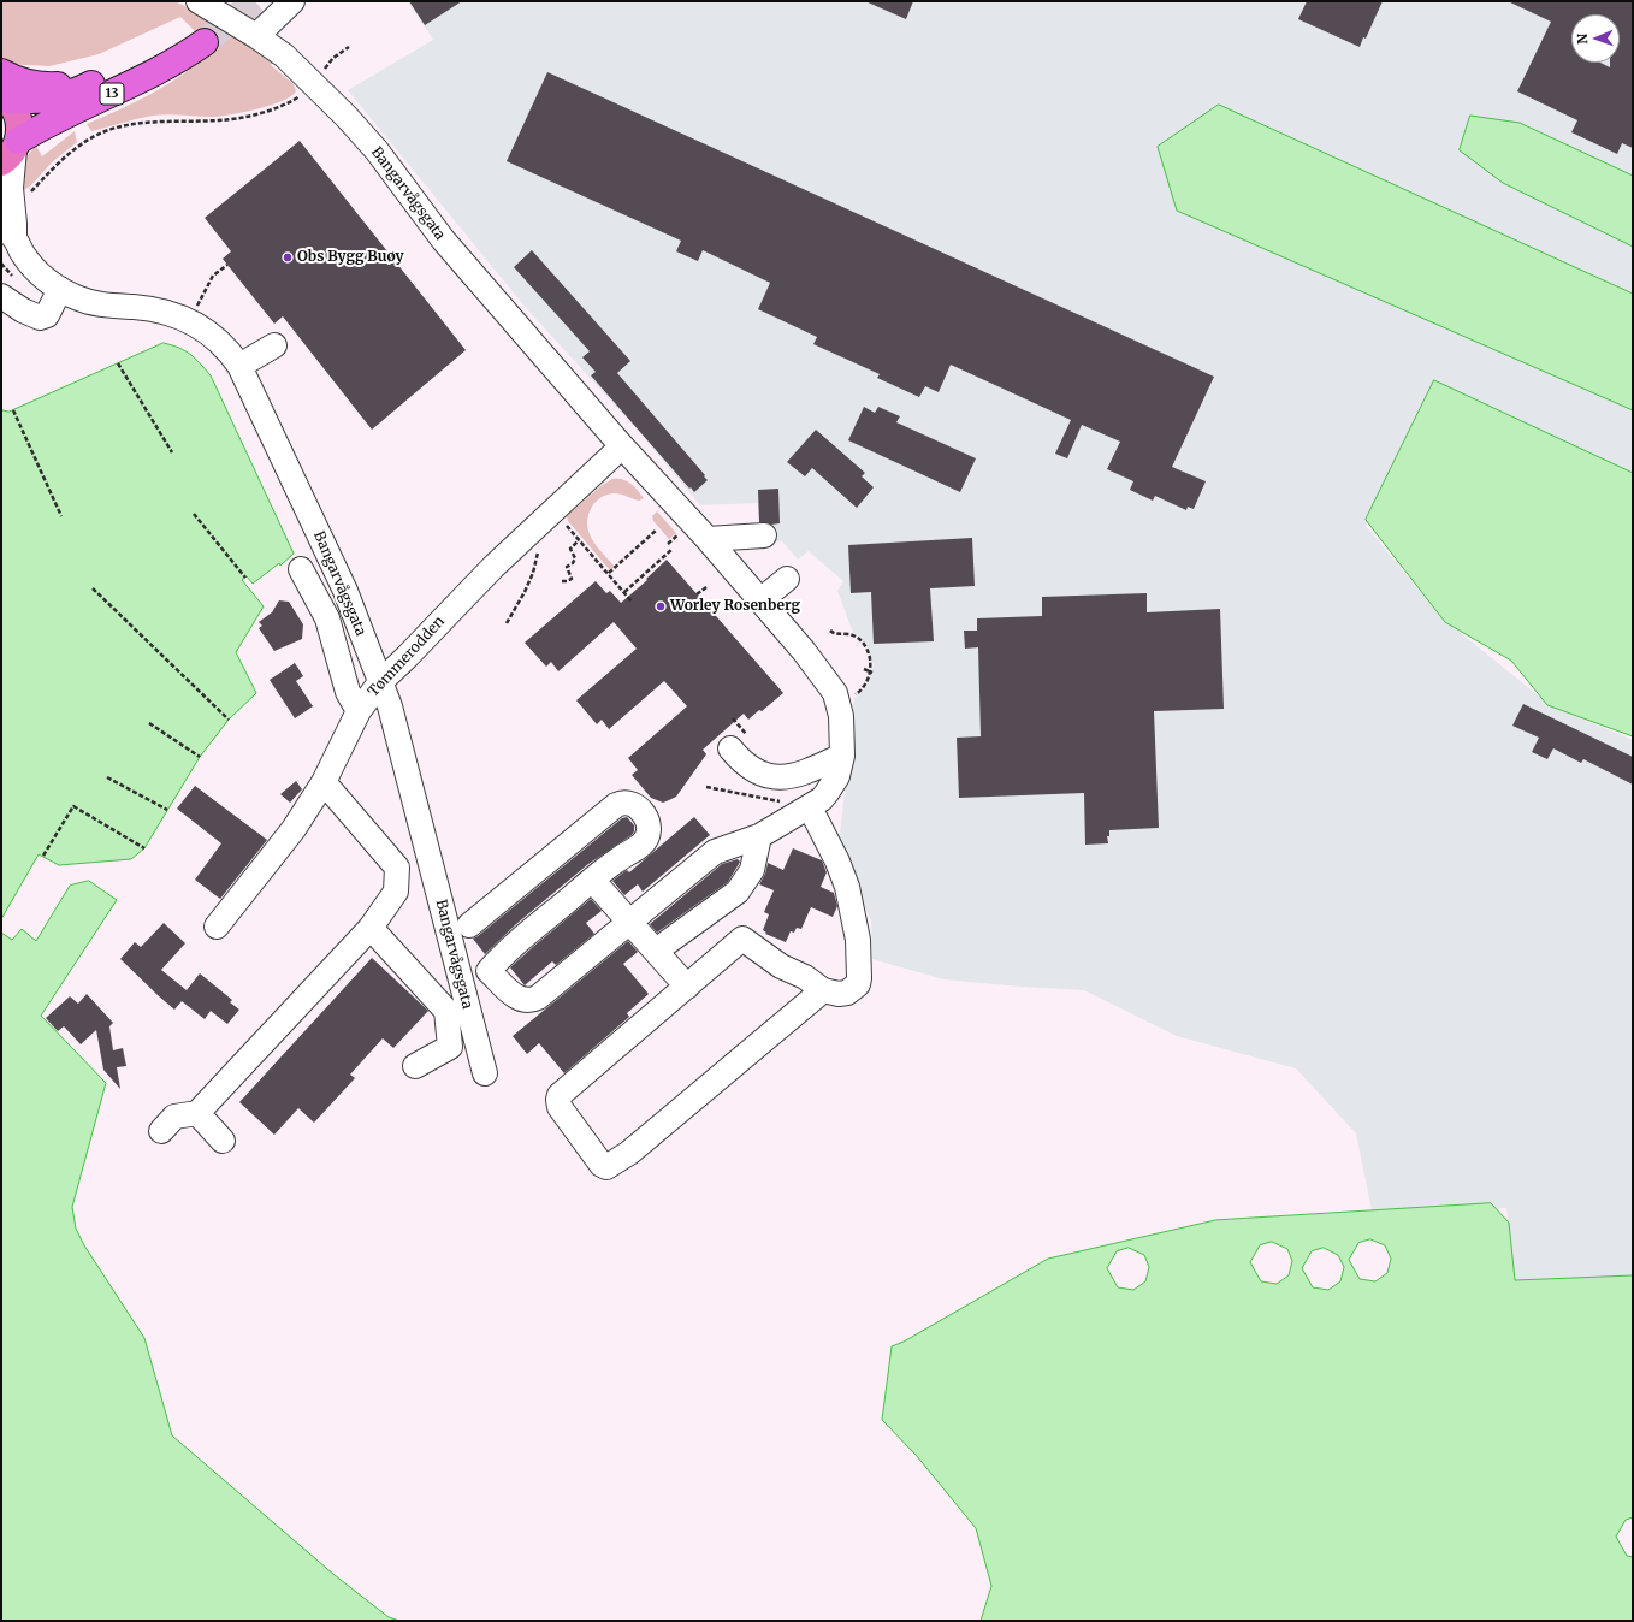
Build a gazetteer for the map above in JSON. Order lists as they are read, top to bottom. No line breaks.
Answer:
{"streets":{"highway":["13"],"street":["Bangarvågsgata","Tømmerodden"]},"crossings":[["13","Bangarvågsgata"],["Bangarvågsgata","Tømmerodden"]],"places":["Obs Bygg Buøy","Worley Rosenberg"],"north":"left"}
